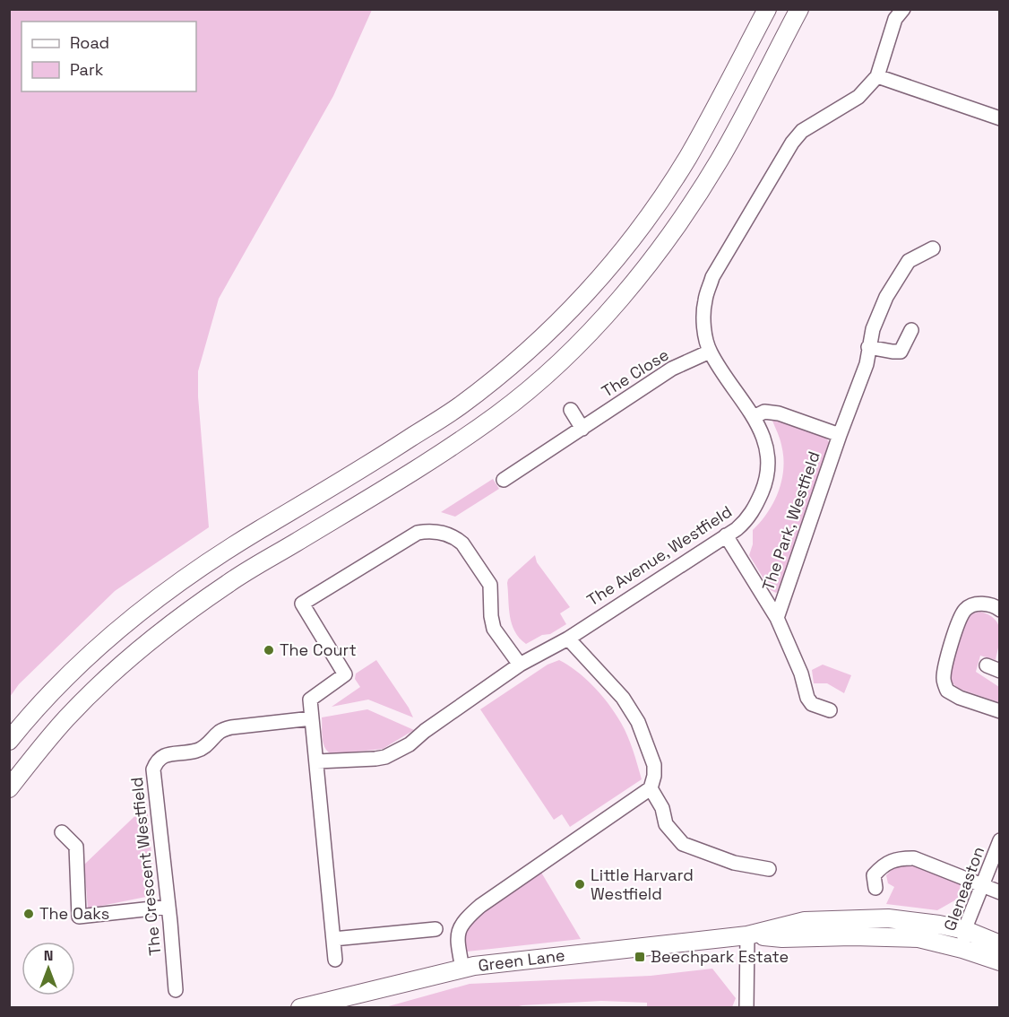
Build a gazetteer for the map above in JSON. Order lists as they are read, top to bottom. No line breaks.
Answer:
{"streets":{"main road":["Green Lane"],"street":["The Close","The Park, Westfield","The Avenue, Westfield","The Crescent Westfield","Gleneaston"]},"crossings":[["The Close","The Avenue, Westfield"],["The Park, Westfield","The Avenue, Westfield"],["Gleneaston","Green Lane"]],"places":{"other":["The Court","Little Harvard Westfield","The Oaks"],"transit":["Beechpark Estate"]},"legend":["Road","Park"],"north":"top"}
